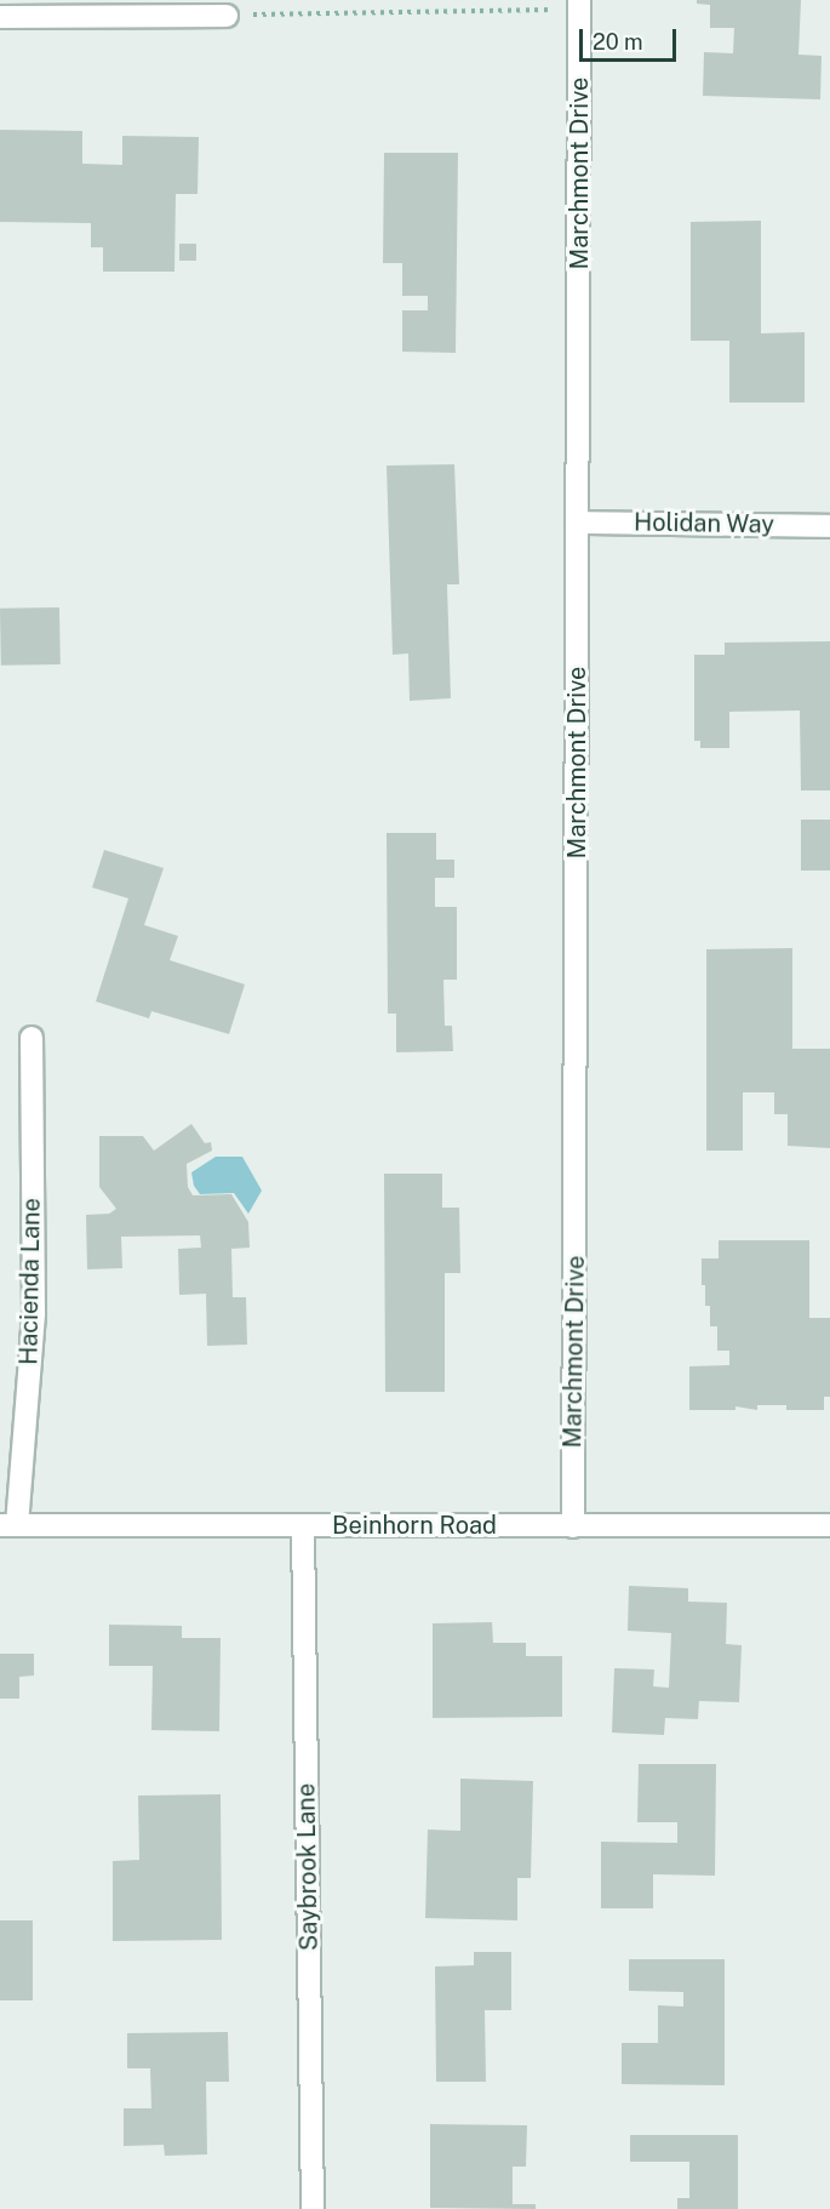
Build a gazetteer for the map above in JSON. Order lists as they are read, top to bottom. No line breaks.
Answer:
{"streets":{"street":["Marchmont Drive","Holidan Way","Hacienda Lane","Beinhorn Road","Saybrook Lane"]},"crossings":[["Marchmont Drive","Holidan Way"],["Marchmont Drive","Beinhorn Road"],["Hacienda Lane","Beinhorn Road"],["Beinhorn Road","Saybrook Lane"]],"scale_bar":"20 m"}
